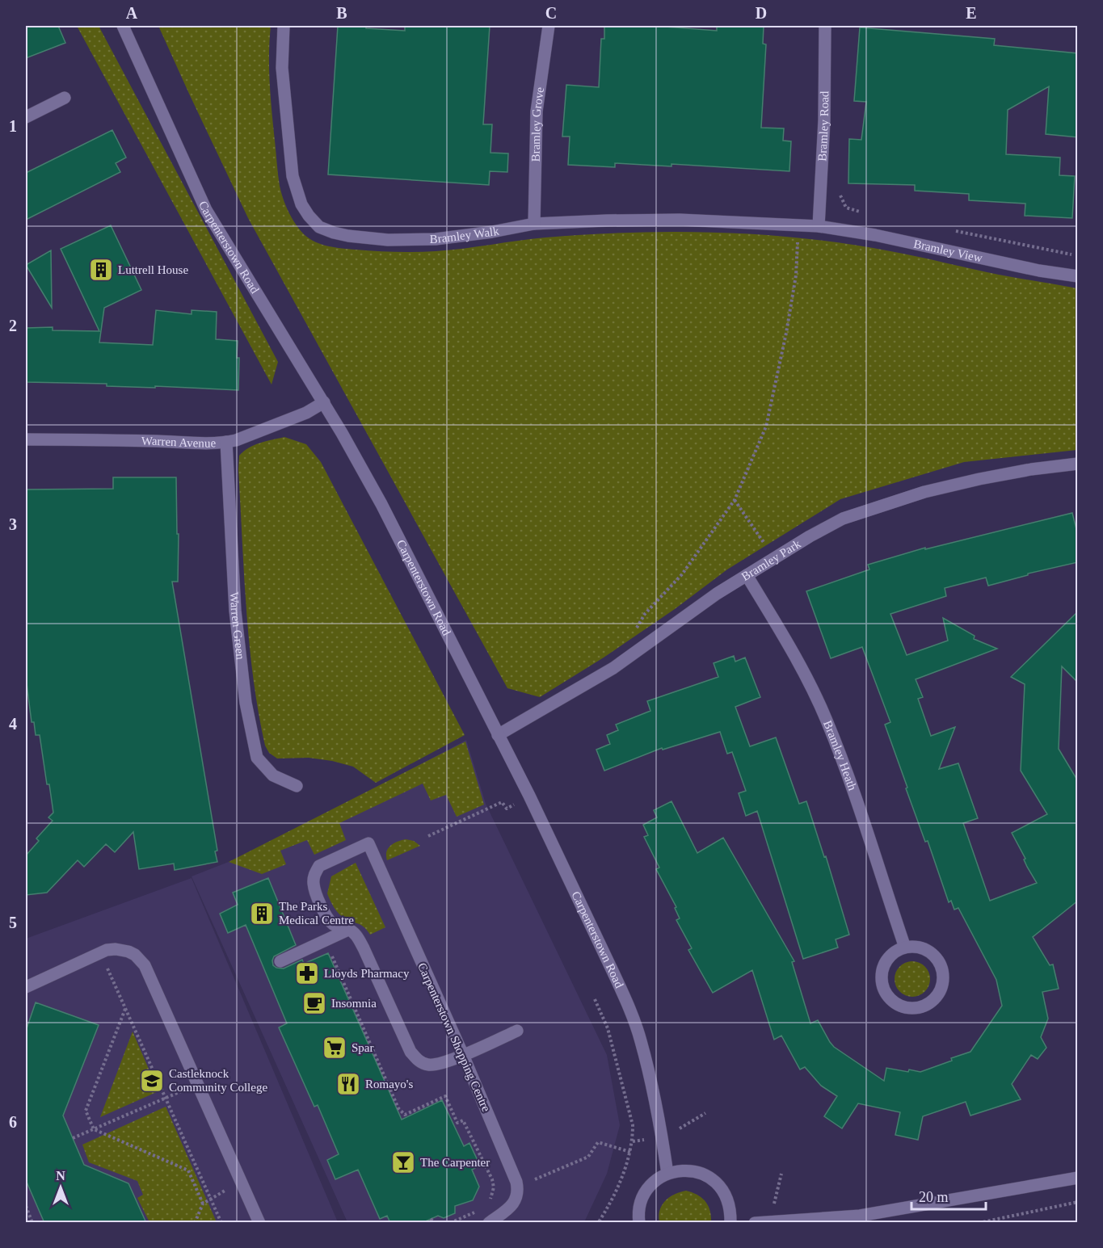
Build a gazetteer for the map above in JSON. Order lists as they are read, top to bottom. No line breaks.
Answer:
{"streets":{"street":["Bramley Grove","Bramley Road","Bramley Walk","Carpenterstown Road","Bramley View","Warren Avenue","Bramley Park","Warren Green","Bramley Heath","Carpenterstown Shopping Centre"]},"crossings":[["Bramley Grove","Bramley Walk"],["Bramley Road","Bramley Walk"],["Bramley Road","Bramley View"],["Bramley Walk","Bramley View"],["Carpenterstown Road","Warren Avenue"],["Carpenterstown Road","Bramley Park"],["Warren Avenue","Warren Green"],["Bramley Park","Bramley Heath"]],"places":{"building":["Luttrell House","The Parks Medical Centre"],"pharmacy":["Lloyds Pharmacy"],"cafe":["Insomnia"],"supermarket":["Spar"],"school or university":["Castleknock Community College"],"restaurant":["Romayo's"],"bar":["The Carpenter"]},"scale_bar":"20 m","north":"top","grid":{"columns":["A","B","C","D","E"],"rows":["1","2","3","4","5","6"]}}
